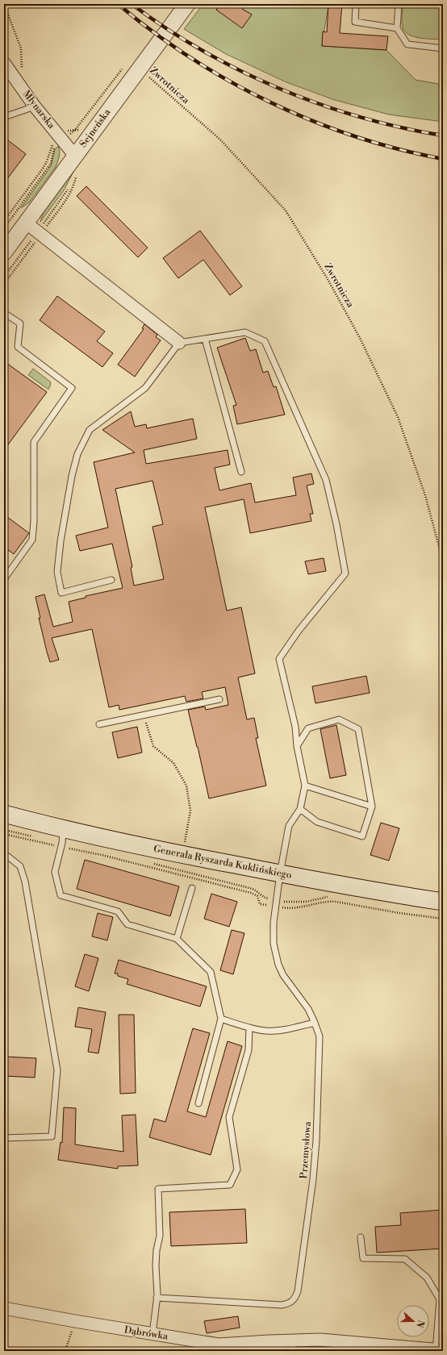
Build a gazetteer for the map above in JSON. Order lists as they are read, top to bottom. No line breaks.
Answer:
{"streets":{"main road":["Generała Ryszarda Kuklińskiego"],"street":["Młynarska","Sejneńska","Dąbrówka"],"lane":["Przemysłowa"],"path":["Zwrotnicza"]},"crossings":[["Zwrotnicza","Sejneńska"],["Młynarska","Sejneńska"],["Generała Ryszarda Kuklińskiego","Przemysłowa"]],"north":"right"}
